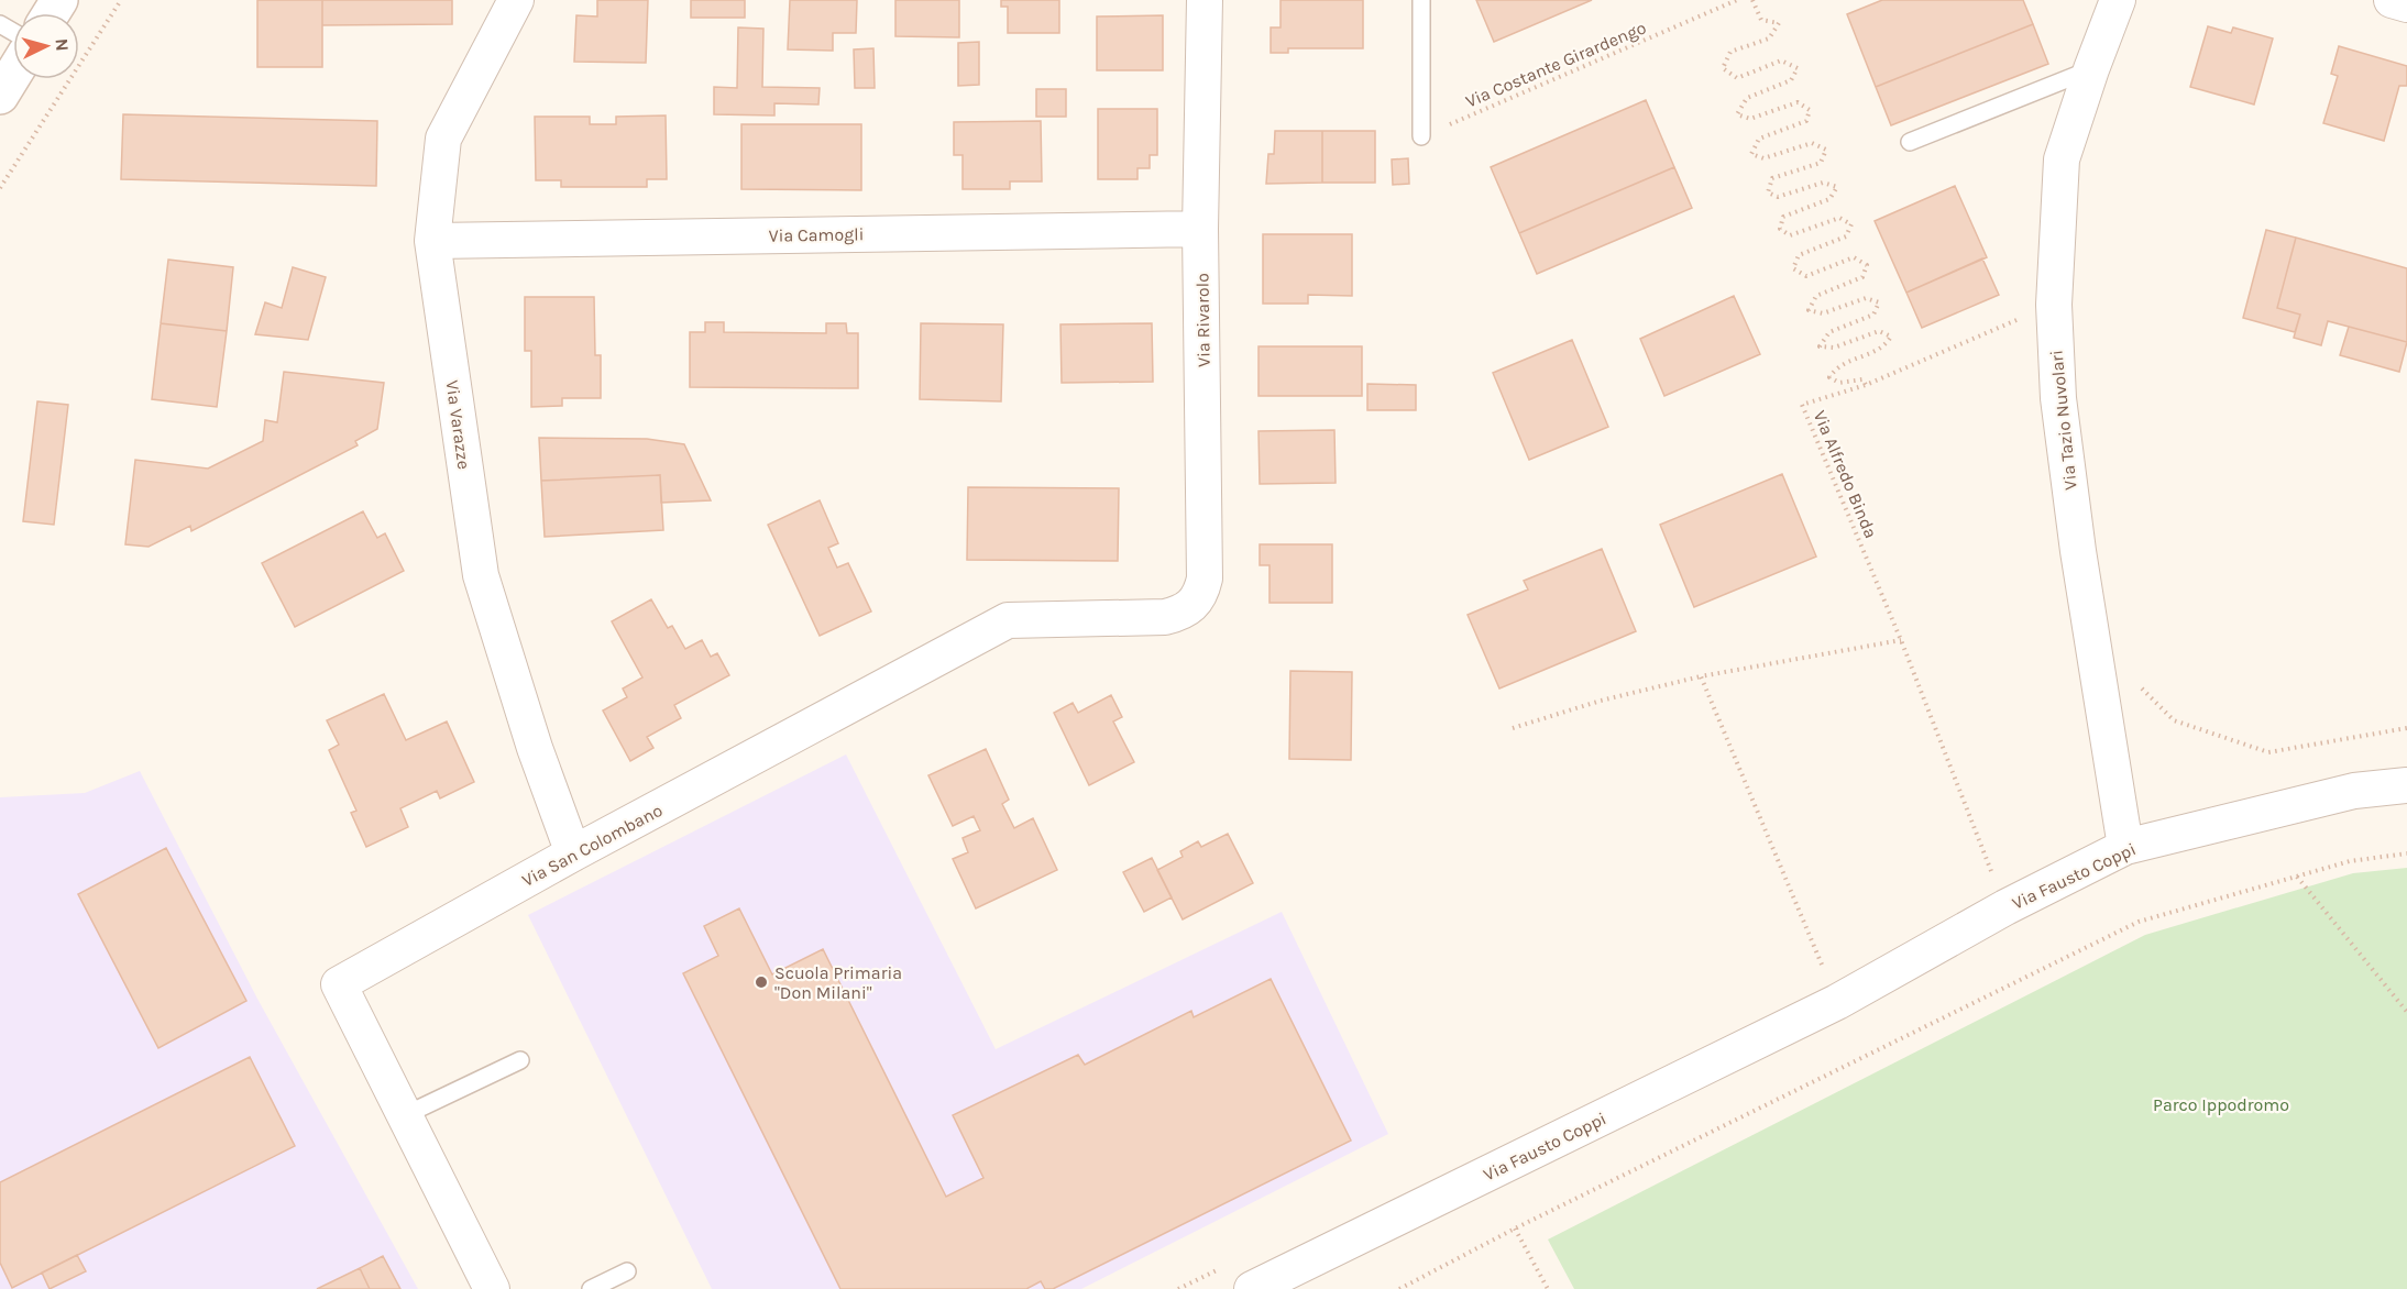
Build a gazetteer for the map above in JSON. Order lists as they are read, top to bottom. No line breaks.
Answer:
{"streets":{"street":["Via Camogli","Via Rivarolo","Via Tazio Nuvolari","Via Varazze","Via San Colombano","Via Fausto Coppi"],"path":["Via Costante Girardengo","Via Alfredo Binda"]},"crossings":[["Via Camogli","Via Rivarolo"],["Via Camogli","Via Varazze"],["Via Rivarolo","Via San Colombano"],["Via Tazio Nuvolari","Via Fausto Coppi"],["Via Varazze","Via San Colombano"]],"parks":["Parco Ippodromo"],"places":["Scuola Primaria \"Don Milani\""],"north":"right"}
